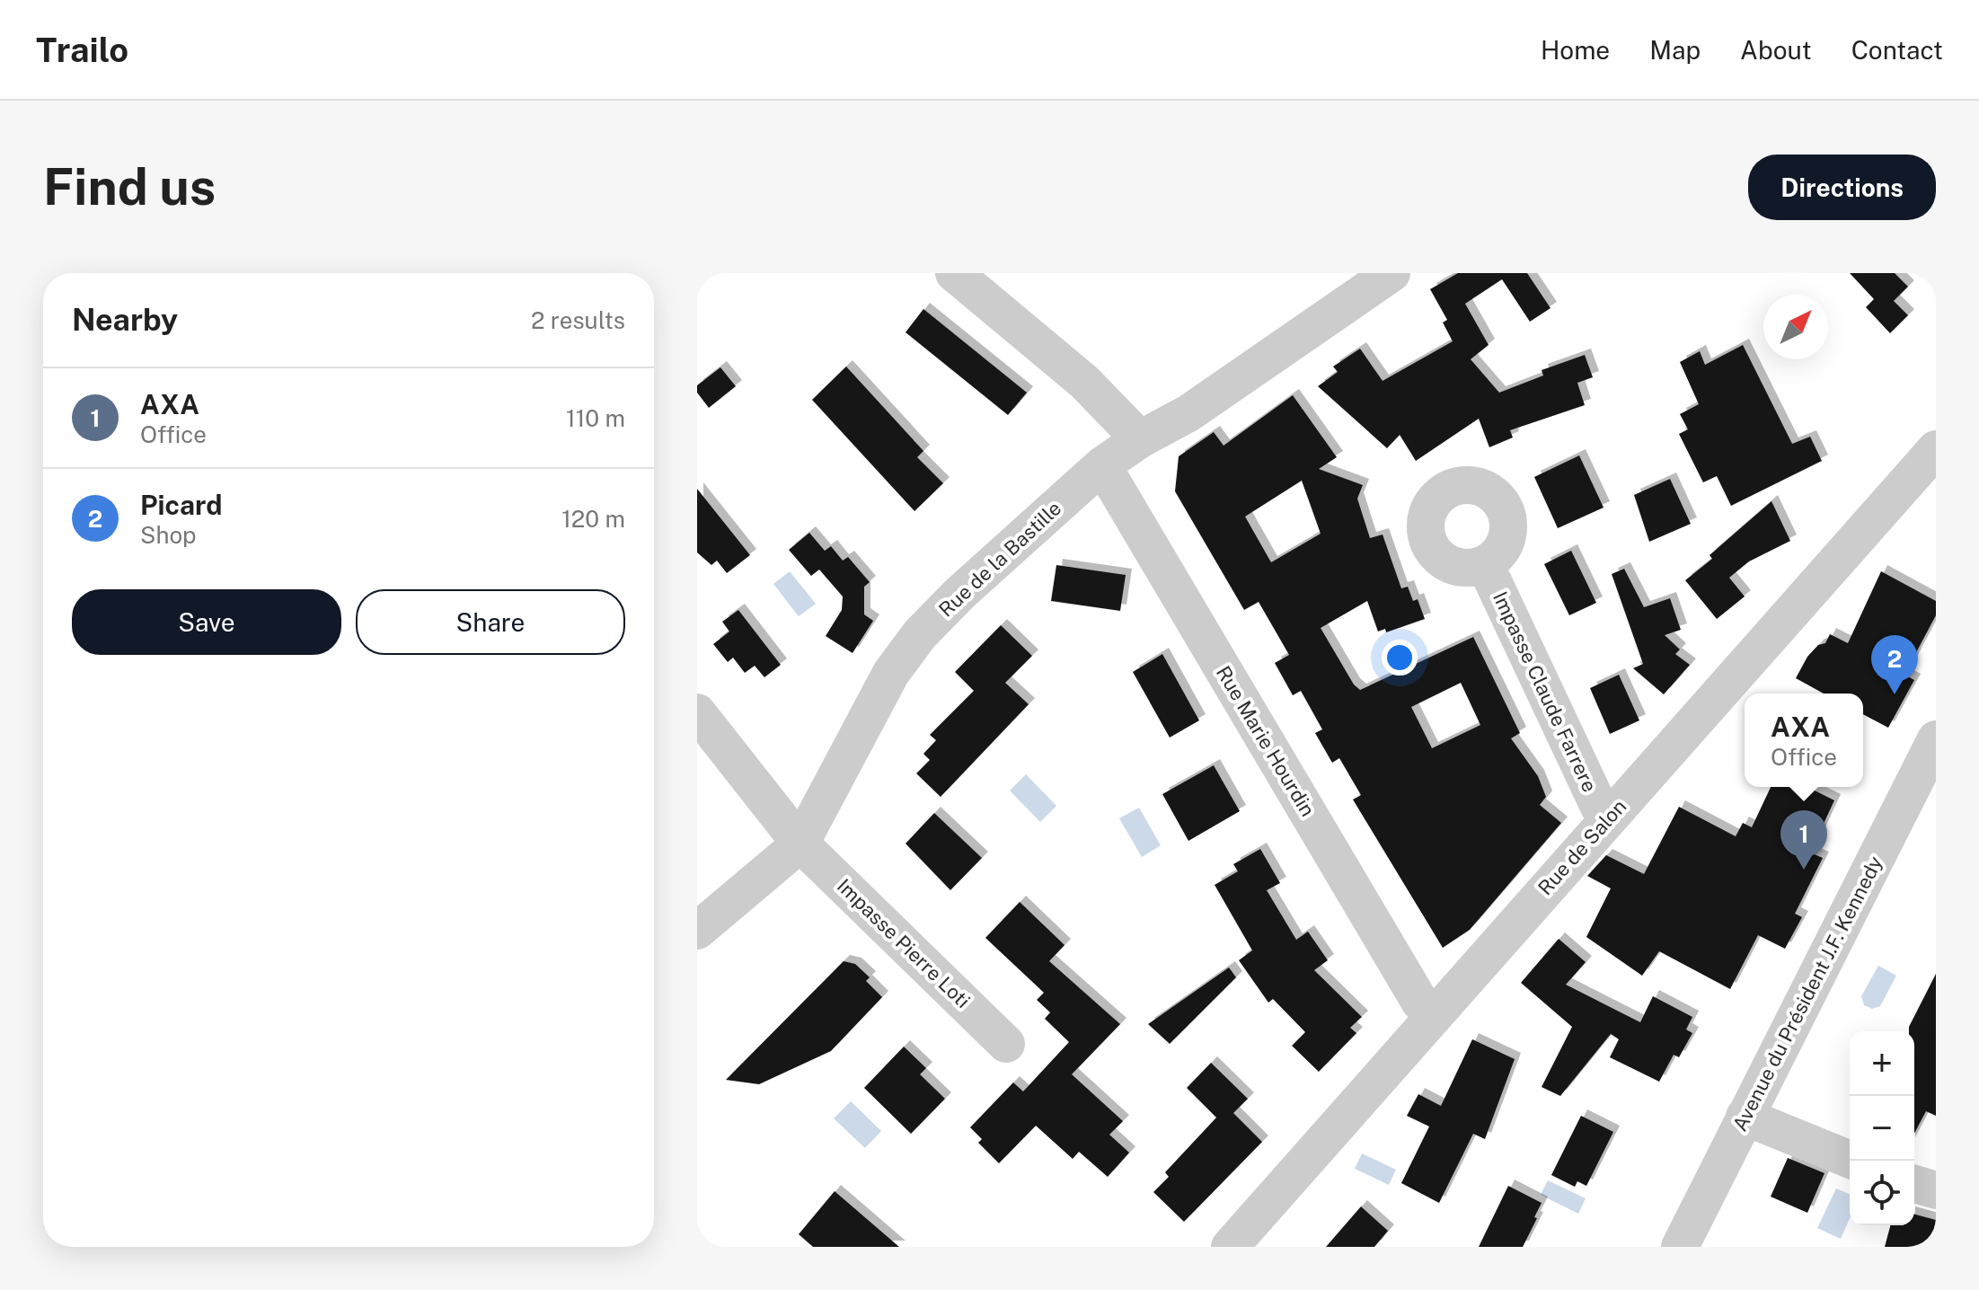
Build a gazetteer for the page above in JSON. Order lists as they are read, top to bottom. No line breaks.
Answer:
{"streets":{"street":["Rue de la Bastille","Impasse Claude Farrere","Rue Marie Hourdin","Rue de Salon","Impasse Pierre Loti","Avenue du Président J.F. Kennedy"]},"crossings":[["Rue de la Bastille","Rue Marie Hourdin"],["Rue de la Bastille","Impasse Pierre Loti"],["Impasse Claude Farrere","Rue de Salon"],["Rue Marie Hourdin","Rue de Salon"]],"north":"top right","page":{"header":"Trailo","nav":["Home","Map","About","Contact"],"buttons":["Directions",["Save","Share"]],"title":"Find us","heading":["Nearby","2 results"],"list":[{"mark":"1","name":"AXA","note":"Office","value":"110 m"},{"mark":"2","name":"Picard","note":"Shop","value":"120 m"}],"pins":["2","1"],"popup":["AXA","Office"],"map_buttons":["+","−"]}}
